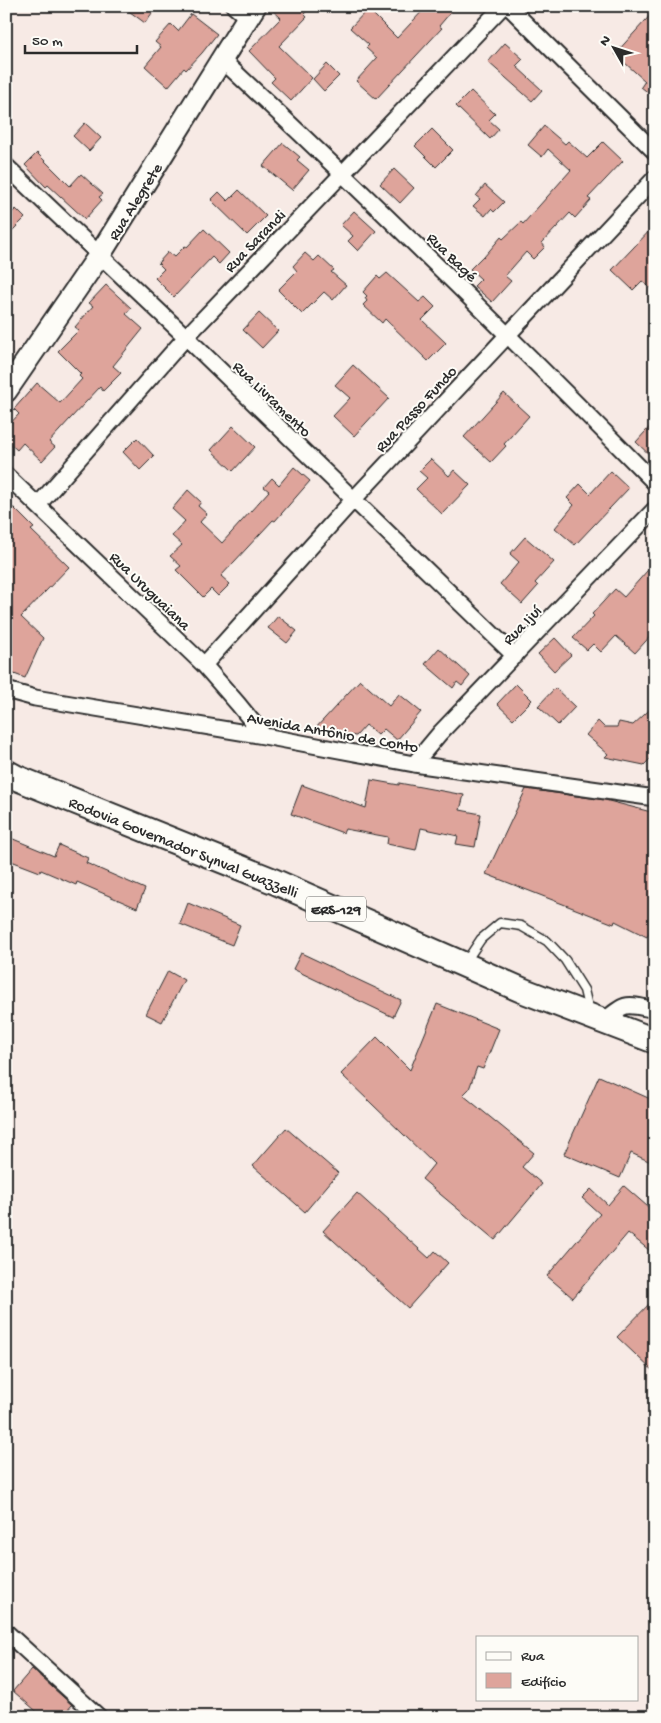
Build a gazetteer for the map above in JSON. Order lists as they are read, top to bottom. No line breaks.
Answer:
{"streets":{"main road":["Rodovia Governador Synval Guazzelli","ERS-129"],"street":["Rua Alegrete","Rua Sarandi","Rua Bagé","Rua Livramento","Rua Passo Fundo","Rua Uruguaiana","Rua Ijuí","Avenida Antônio de Conto"]},"crossings":[["Rua Alegrete","Rua Bagé"],["Rua Alegrete","Rua Livramento"],["Rua Sarandi","Rua Bagé"],["Rua Sarandi","Rua Livramento"],["Rua Sarandi","Rua Uruguaiana"],["Rua Bagé","Rua Passo Fundo"],["Rua Livramento","Rua Passo Fundo"],["Rua Livramento","Rua Ijuí"],["Rua Passo Fundo","Rua Uruguaiana"],["Rua Uruguaiana","Avenida Antônio de Conto"],["Rua Ijuí","Avenida Antônio de Conto"]],"legend":["Rua","Edifício"],"scale_bar":"50 m","north":"top left"}
